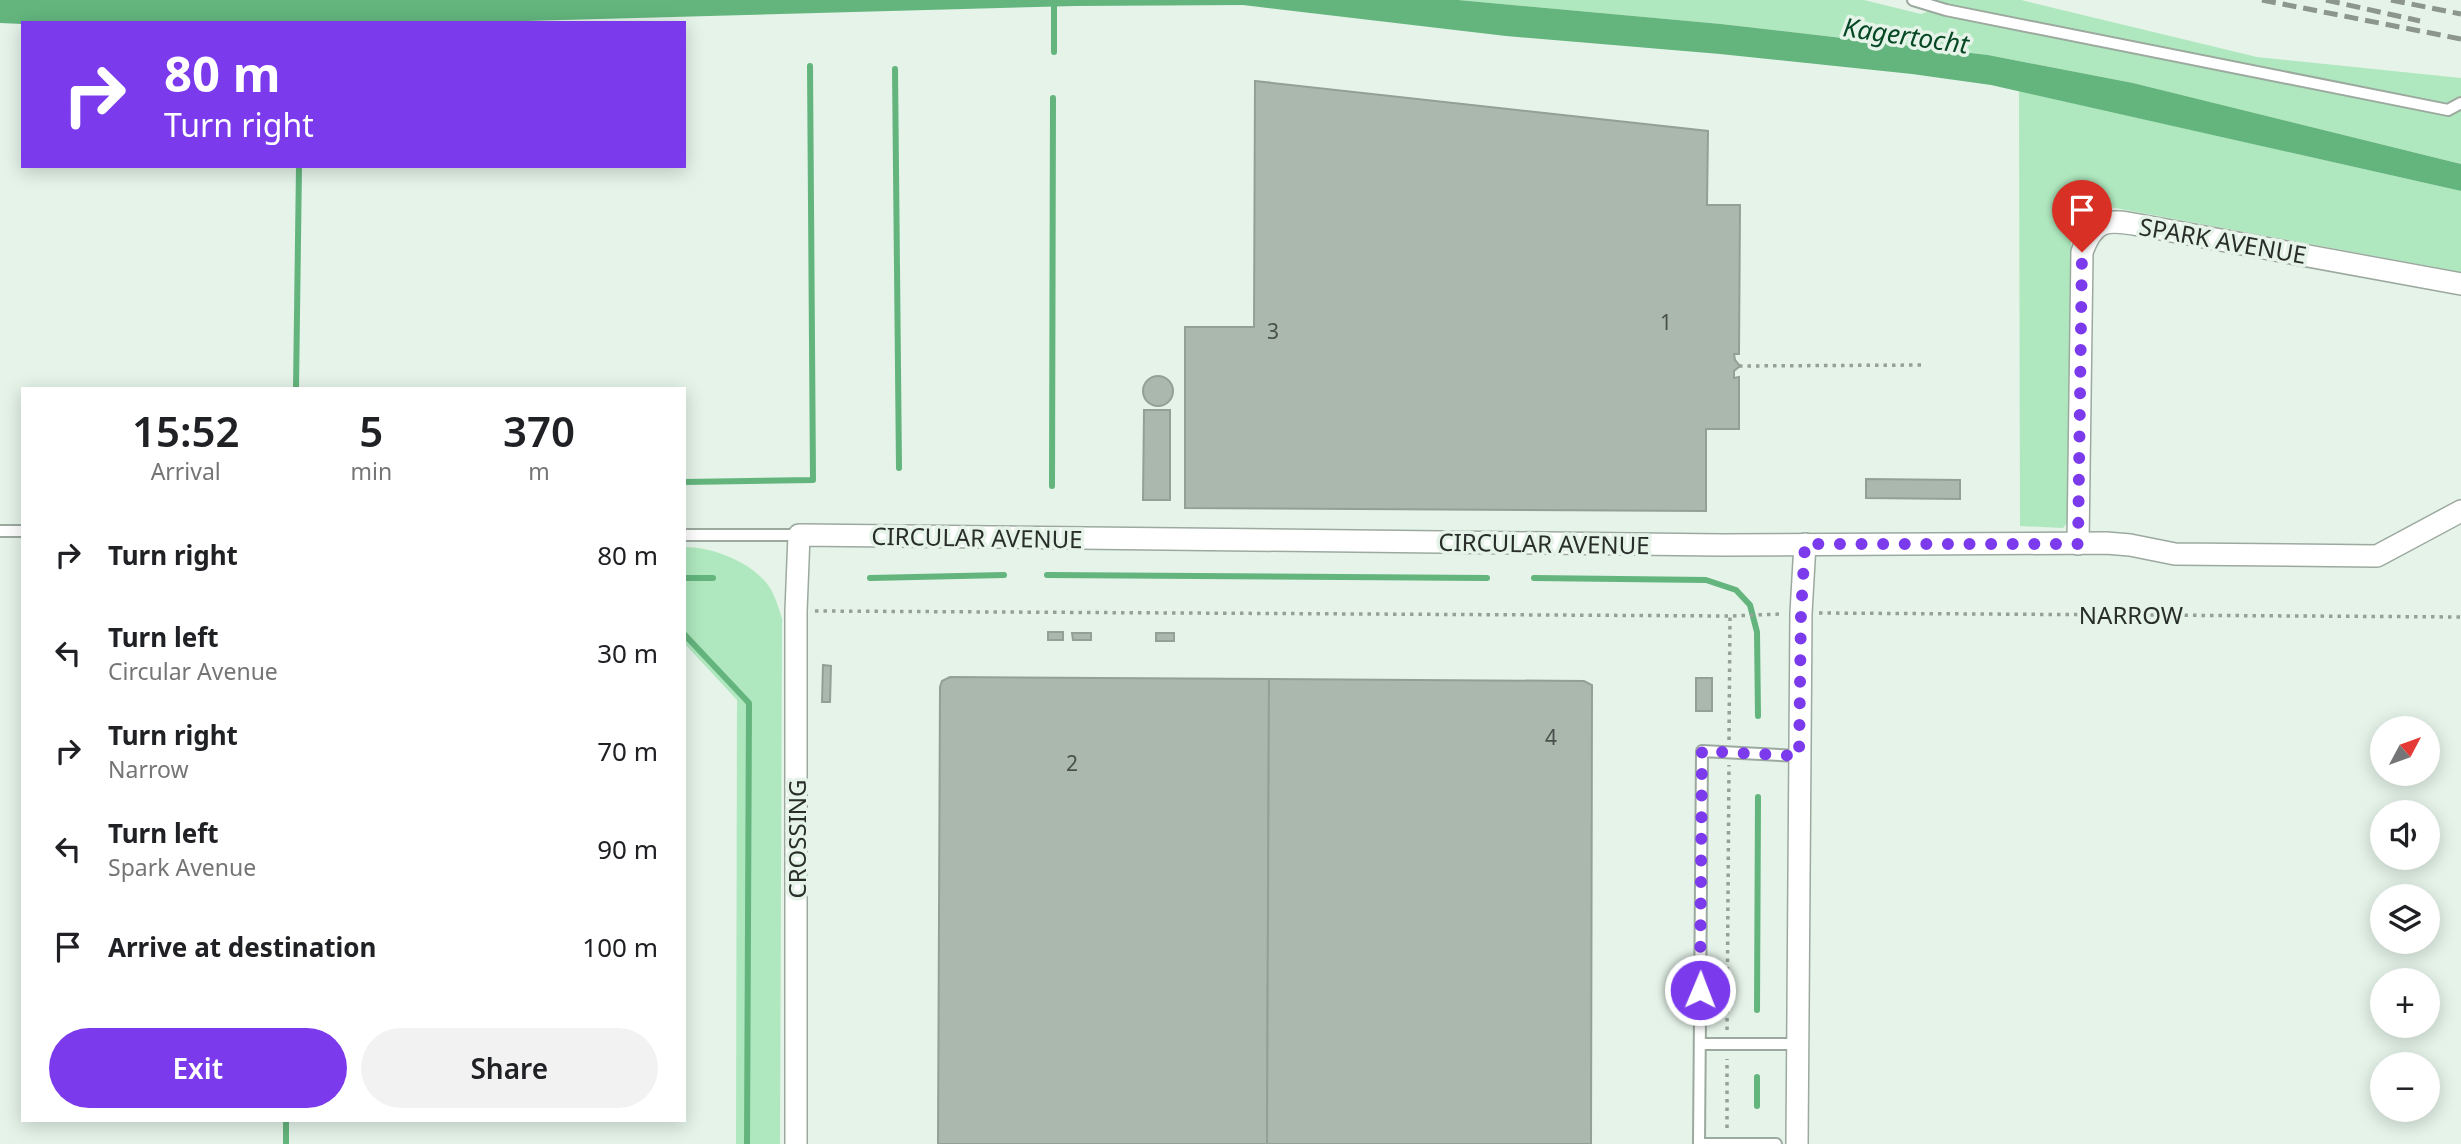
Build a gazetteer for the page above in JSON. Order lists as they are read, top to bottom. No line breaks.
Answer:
{"streets":{"street":["SPARK AVENUE","CIRCULAR AVENUE","CROSSING"],"path":["NARROW"]},"crossings":[["CIRCULAR AVENUE","CROSSING"]],"water":["Kagertocht"],"house_numbers":["1","3","4","2"],"north":"top right","page":{"turn":["80 m","Turn right"],"eta":["15:52","Arrival","5","min","370","m"],"list":[{"name":"Turn right","value":"80 m"},{"name":"Turn left","note":"Circular Avenue","value":"30 m"},{"name":"Turn right","note":"Narrow","value":"70 m"},{"name":"Turn left","note":"Spark Avenue","value":"90 m"},{"name":"Arrive at destination","value":"100 m"}],"map_buttons":["+","−"],"buttons":["Exit","Share"]}}
